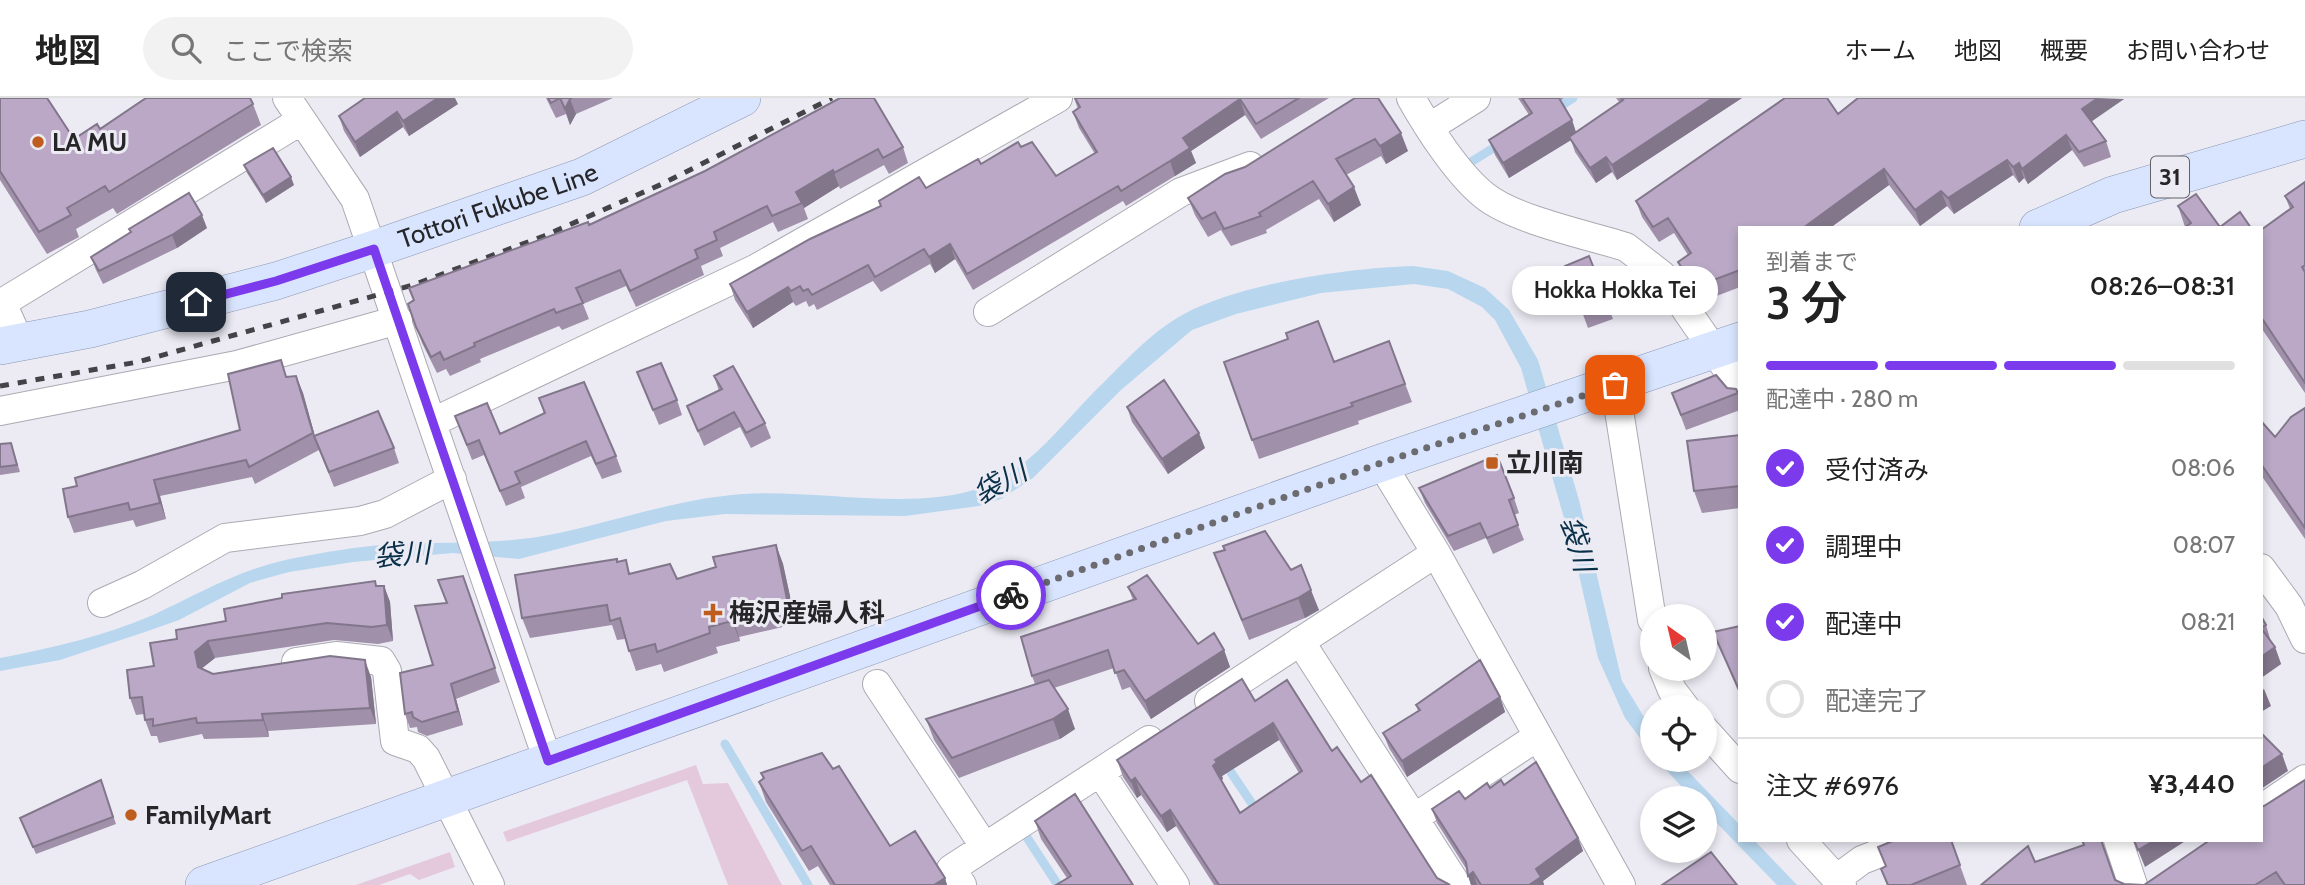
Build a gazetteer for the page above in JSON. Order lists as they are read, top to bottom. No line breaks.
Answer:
{"streets":{"main road":["31","Tottori Fukube Line"]},"water":["袋川"],"places":{"other":["LA MU","Hokka Hokka Tei","FamilyMart"],"transit":["立川南"],"health":["梅沢産婦人科"]},"north":"top left","page":{"header":"地図","search":"ここで検索","nav":["ホーム","地図","概要","お問い合わせ"],"heading":["3 分","到着まで","08:26–08:31"],"panel":["注文 #6976","¥3,440"],"bubble":"Hokka Hokka Tei","bar":"配達中 · 280 m","list":[["受付済み","08:06"],["調理中","08:07"],["配達中","08:21"],"配達完了"]}}
